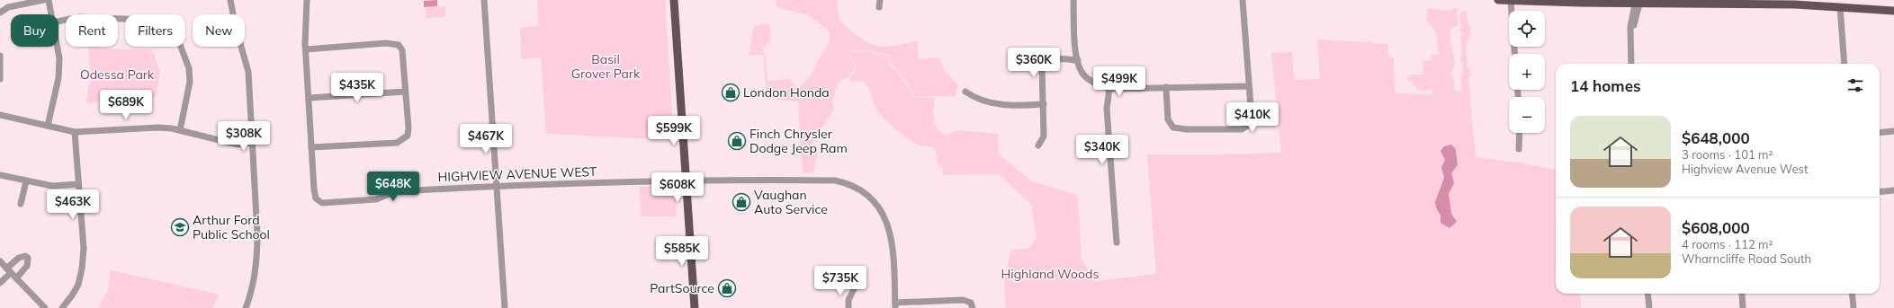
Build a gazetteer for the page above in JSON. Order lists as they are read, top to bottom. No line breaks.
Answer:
{"streets":{"street":["HIGHVIEW AVENUE WEST"]},"parks":["Basil Grover Park","Odessa Park","Highland Woods"],"places":{"shop":["London Honda","Finch Chrysler Dodge Jeep Ram","Vaughan Auto Service","PartSource"],"school or university":["Arthur Ford Public School"]},"page":{"map_buttons":["+","−"],"chip":["Buy","Rent","Filters","New"],"price":["$360K","$499K","$435K","$689K","$410K","$599K","$308K","$467K","$340K","$648K","$608K","$463K","$585K","$735K"],"heading":"14 homes","list":[{"name":"$648,000","note":"3 rooms · 101 m² · Highview Avenue West"},{"name":"$608,000","note":"4 rooms · 112 m² · Wharncliffe Road South"}]}}
